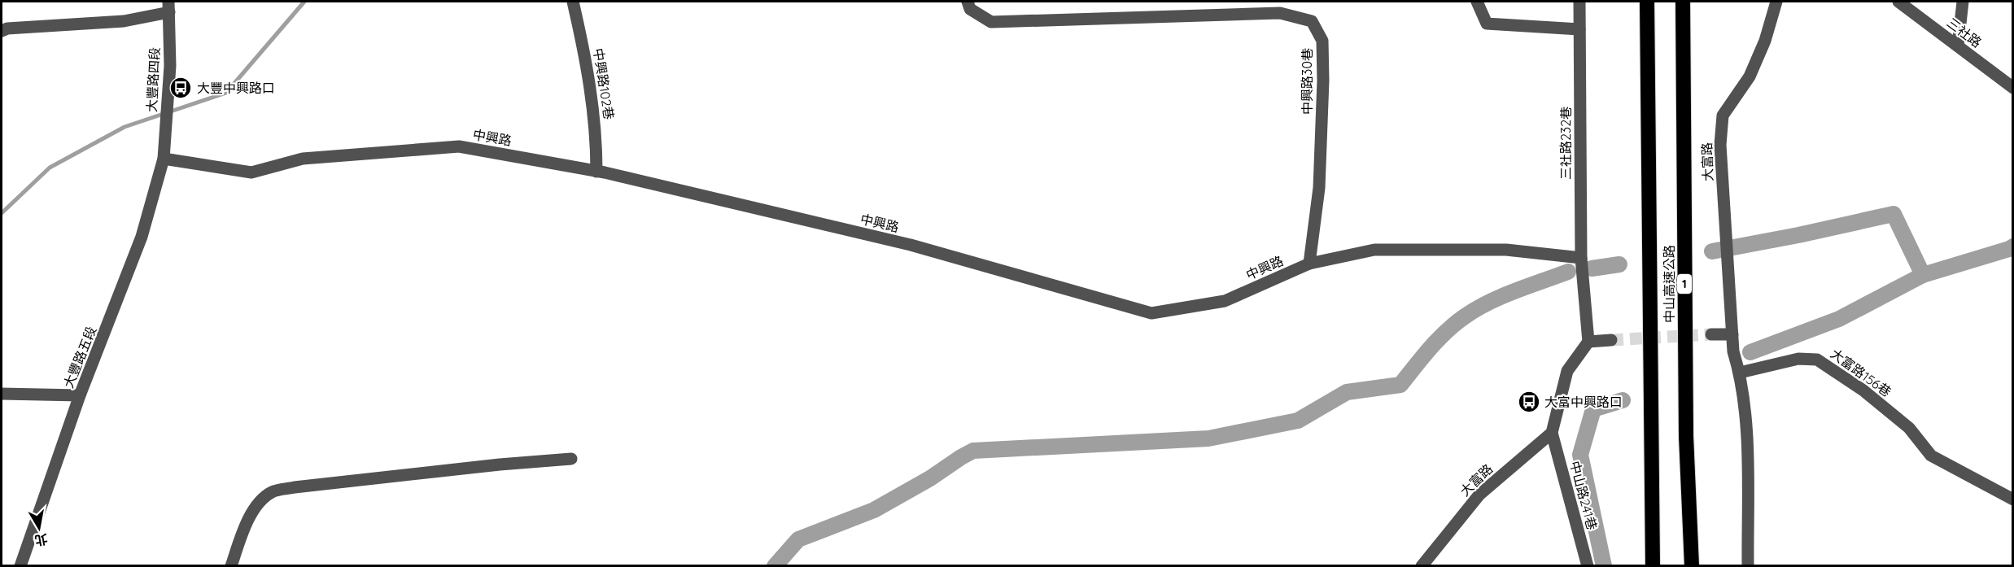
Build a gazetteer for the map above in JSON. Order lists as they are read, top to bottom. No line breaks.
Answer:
{"streets":{"highway":["中山高速公路","1"],"street":["三社路","大豐路四段","中興路30巷","中興路102巷","中興路","三社路232巷","大富路","大豐路五段","大富路156巷","中山路241巷"]},"crossings":[["大豐路四段","中興路"],["大豐路四段","大豐路五段"],["中興路30巷","中興路"],["中興路102巷","中興路"],["中興路","三社路232巷"],["中興路","大豐路五段"],["大富路","大富路156巷"],["大富路","中山路241巷"]],"places":{"bus stop":["大豐中興路口","大富中興路口"]},"north":"bottom"}
